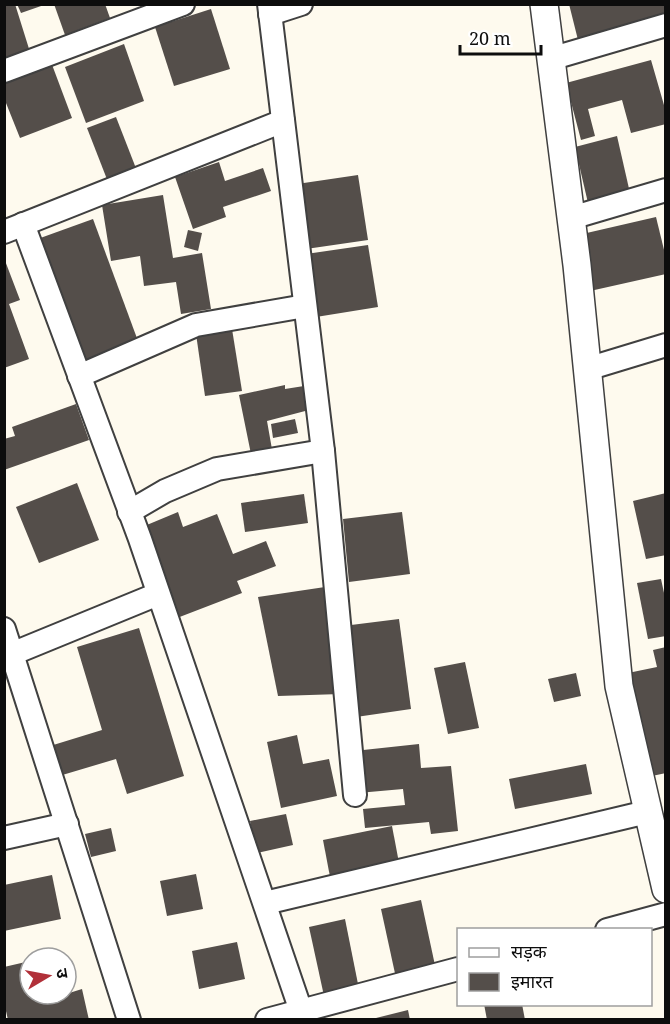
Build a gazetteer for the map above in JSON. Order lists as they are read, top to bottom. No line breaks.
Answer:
{"legend":["सड़क","इमारत"],"scale_bar":"20 m","north":"right"}
